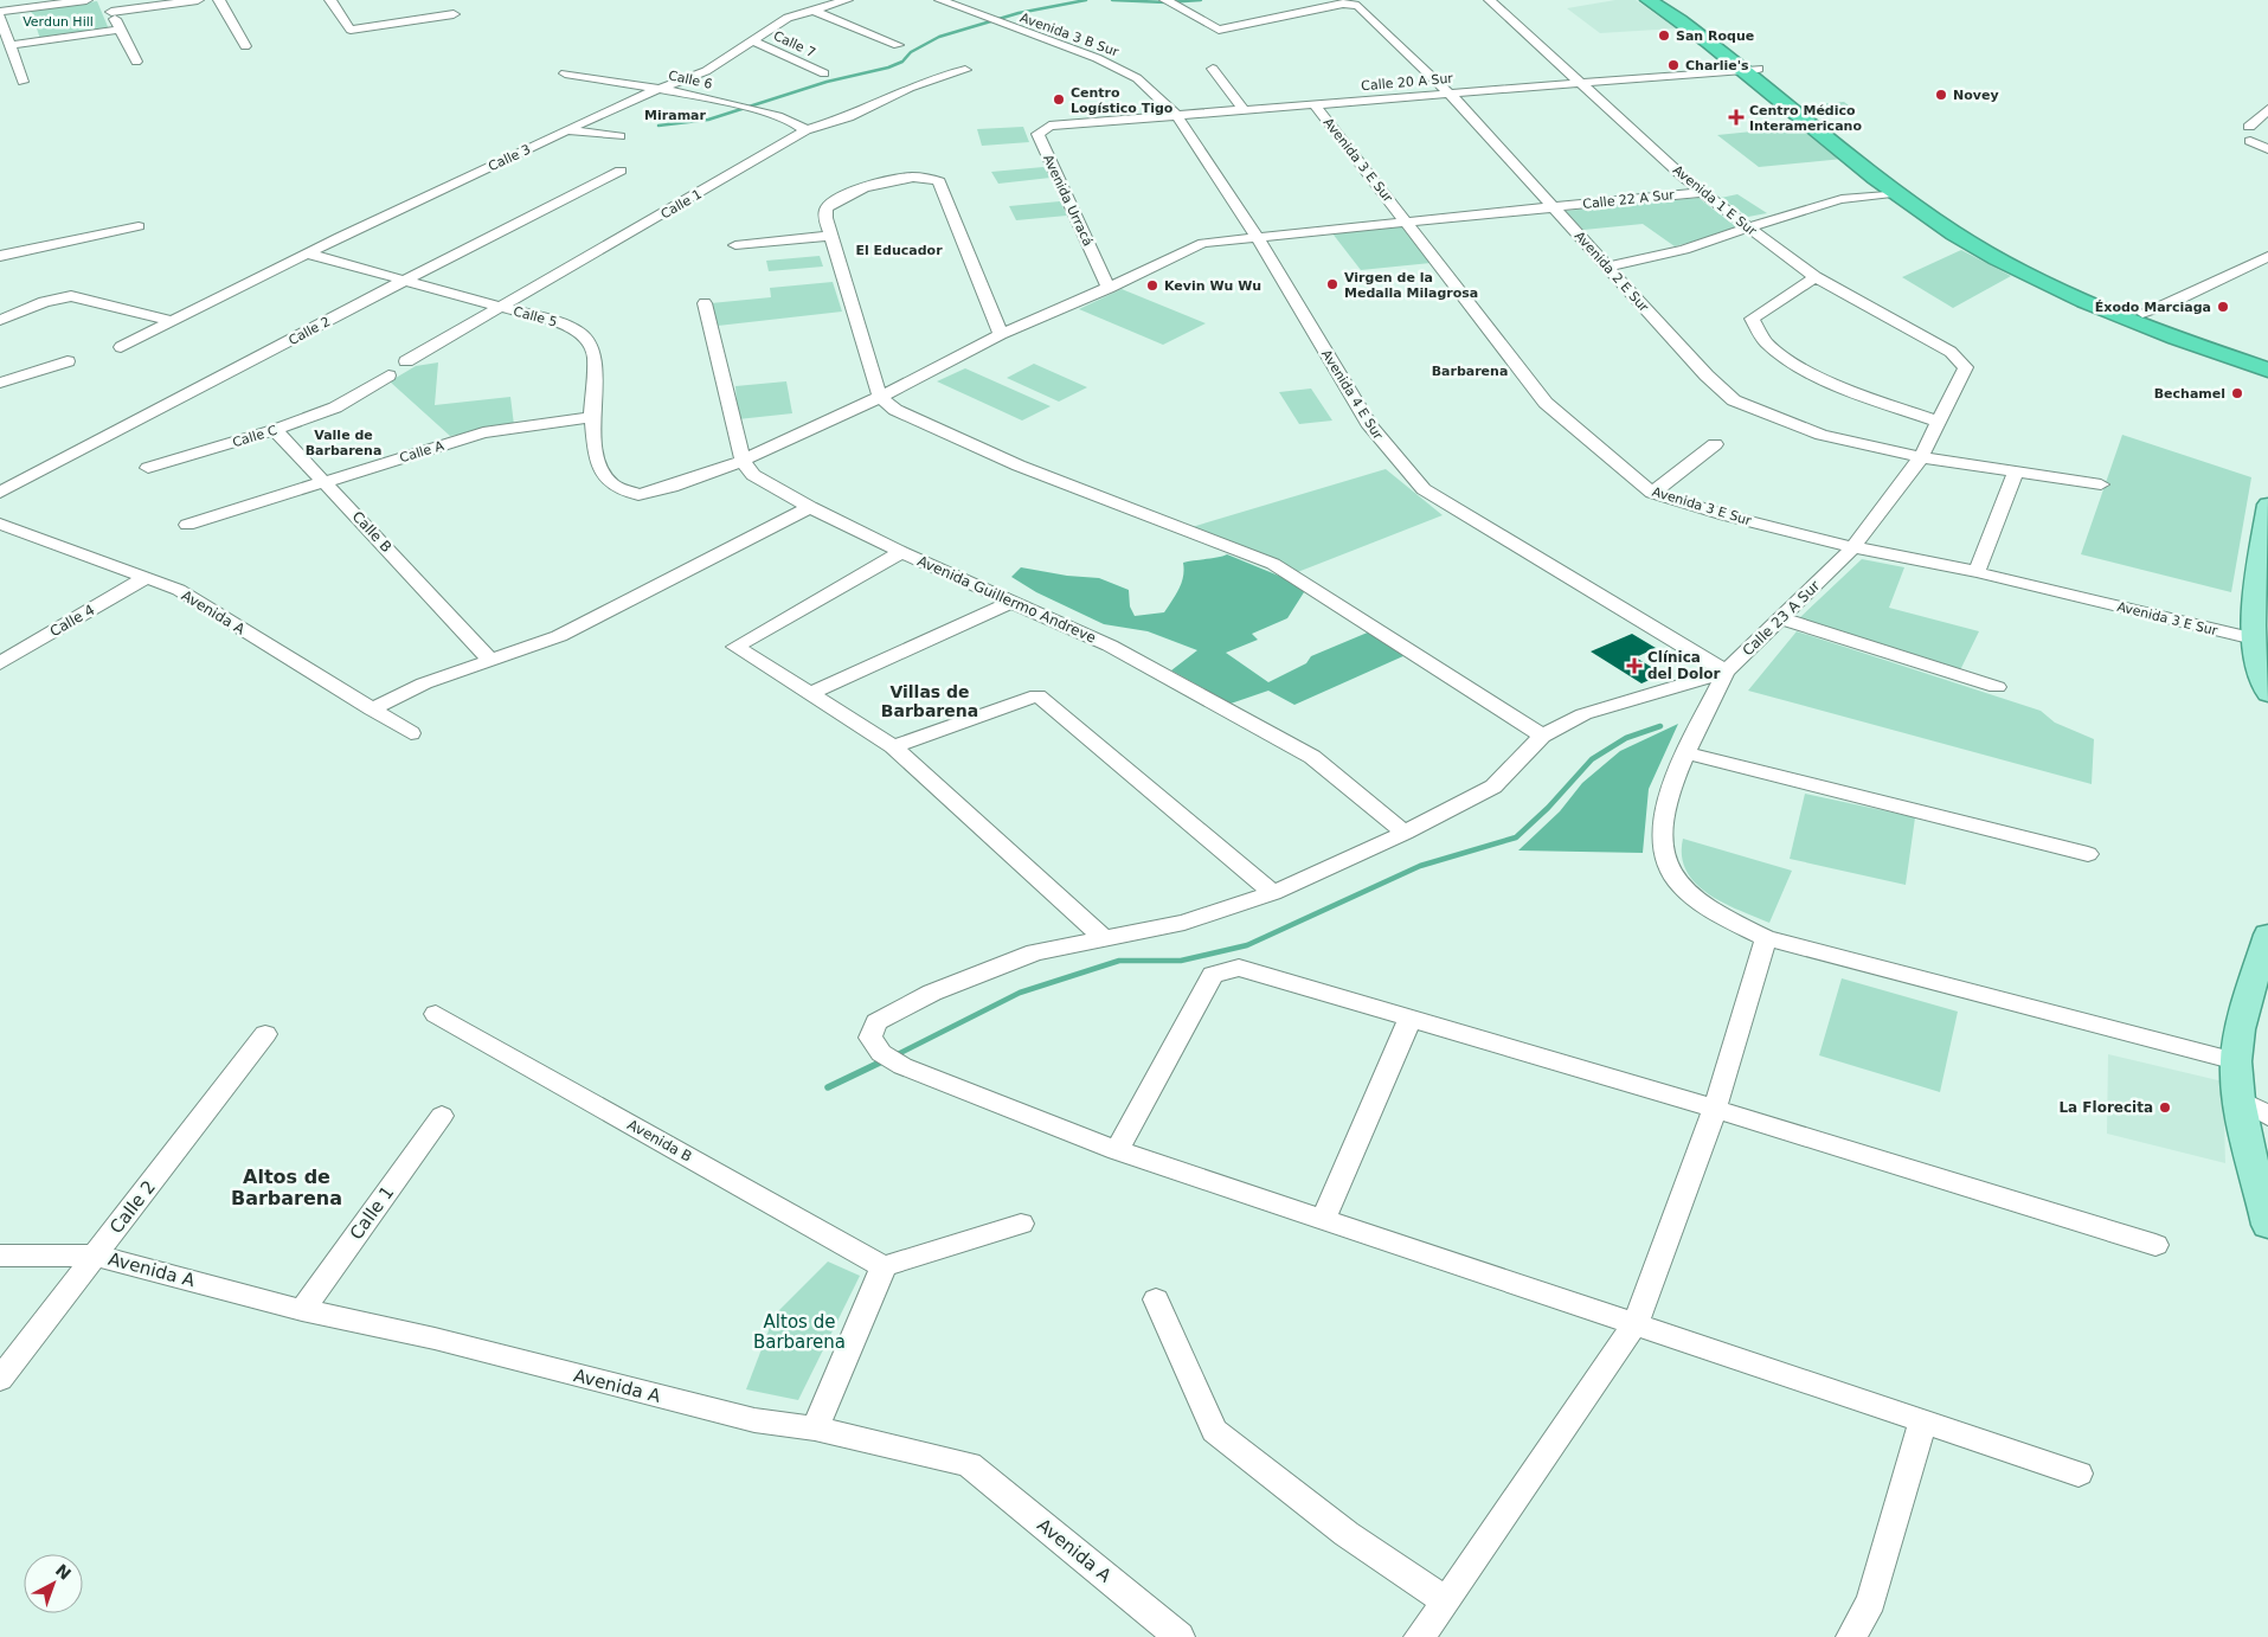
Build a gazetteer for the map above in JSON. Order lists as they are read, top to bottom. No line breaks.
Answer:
{"streets":{"street":["Avenida 3 B Sur","Calle 7","Calle 6","Calle 20 A Sur","Calle 3","Avenida 3 E Sur","Calle 22 A Sur","Avenida Urracá","Avenida 1 E Sur","Calle 1","Avenida 2 E Sur","Calle 5","Calle 2","Avenida 4 E Sur","Calle C","Calle A","Calle B","Avenida Guillermo Andreve","Avenida A","Calle 23 A Sur","Calle 4","Avenida B"]},"crossings":[["Avenida 3 B Sur","Calle 20 A Sur"],["Avenida 3 B Sur","Avenida 4 E Sur"],["Calle 7","Calle 3"],["Calle 6","Calle 3"],["Calle 6","Calle 1"],["Calle 20 A Sur","Avenida 3 E Sur"],["Calle 20 A Sur","Avenida Urracá"],["Calle 20 A Sur","Avenida 1 E Sur"],["Calle 20 A Sur","Avenida 2 E Sur"],["Calle 20 A Sur","Avenida 4 E Sur"],["Calle 3","Calle 5"],["Avenida 3 E Sur","Calle 22 A Sur"],["Avenida 3 E Sur","Calle 23 A Sur"],["Calle 22 A Sur","Avenida Urracá"],["Calle 22 A Sur","Avenida 1 E Sur"],["Calle 22 A Sur","Avenida 2 E Sur"],["Calle 22 A Sur","Calle 5"],["Calle 22 A Sur","Avenida 4 E Sur"],["Calle 22 A Sur","Avenida Guillermo Andreve"],["Avenida 1 E Sur","Calle 23 A Sur"],["Calle 1","Calle 5"],["Calle 1","Avenida A"],["Avenida 2 E Sur","Calle 23 A Sur"],["Calle 5","Calle 2"],["Calle 5","Calle A"],["Calle 2","Avenida A"],["Avenida 4 E Sur","Calle 23 A Sur"],["Calle C","Calle B"],["Calle A","Calle B"],["Avenida Guillermo Andreve","Calle 23 A Sur"],["Avenida A","Calle 4"]],"districts":["Miramar","El Educador","Barbarena","Valle de Barbarena","Villas de Barbarena","Altos de Barbarena"],"parks":["Verdun Hill","Altos de Barbarena"],"places":{"other":["San Roque","Charlie's","Novey","Centro Logístico Tigo","Virgen de la Medalla Milagrosa","Kevin Wu Wu","Éxodo Marciaga","Bechamel","La Florecita"],"health":["Centro Médico Interamericano","Clínica del Dolor"]},"north":"top right"}
